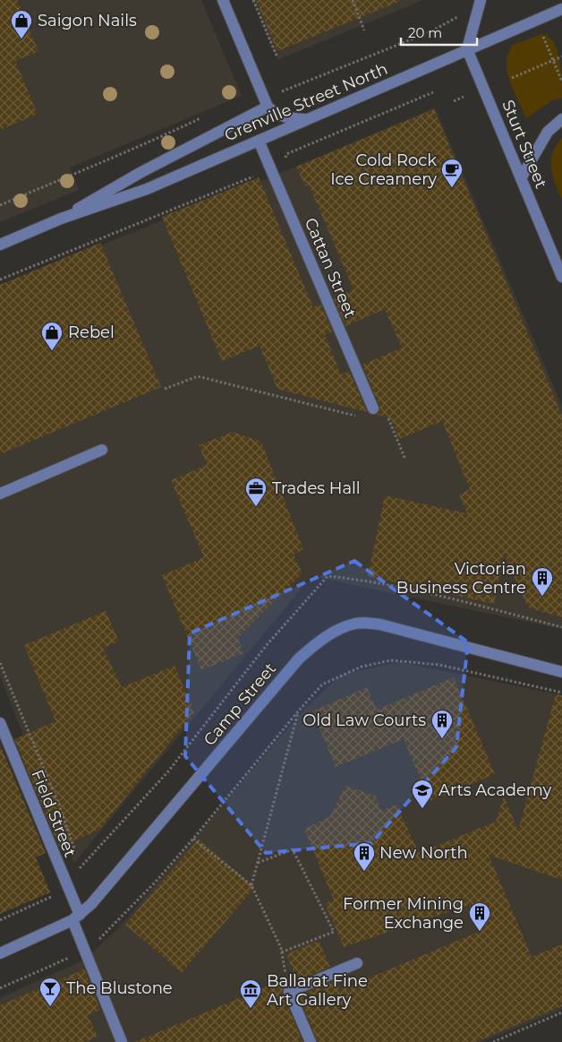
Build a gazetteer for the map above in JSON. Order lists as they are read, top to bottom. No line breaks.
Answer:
{"streets":{"street":["Grenville Street North","Sturt Street","Cattan Street","Camp Street","Field Street"]},"crossings":[["Grenville Street North","Sturt Street"],["Grenville Street North","Cattan Street"],["Camp Street","Field Street"]],"places":{"shop":["Saigon Nails","Rebel"],"cafe":["Cold Rock Ice Creamery"],"office":["Trades Hall"],"building":["Victorian Business Centre","Old Law Courts","New North","Former Mining Exchange"],"school or university":["Arts Academy"],"bar":["The Blustone"],"museum":["Ballarat Fine Art Gallery"]},"scale_bar":"20 m"}
